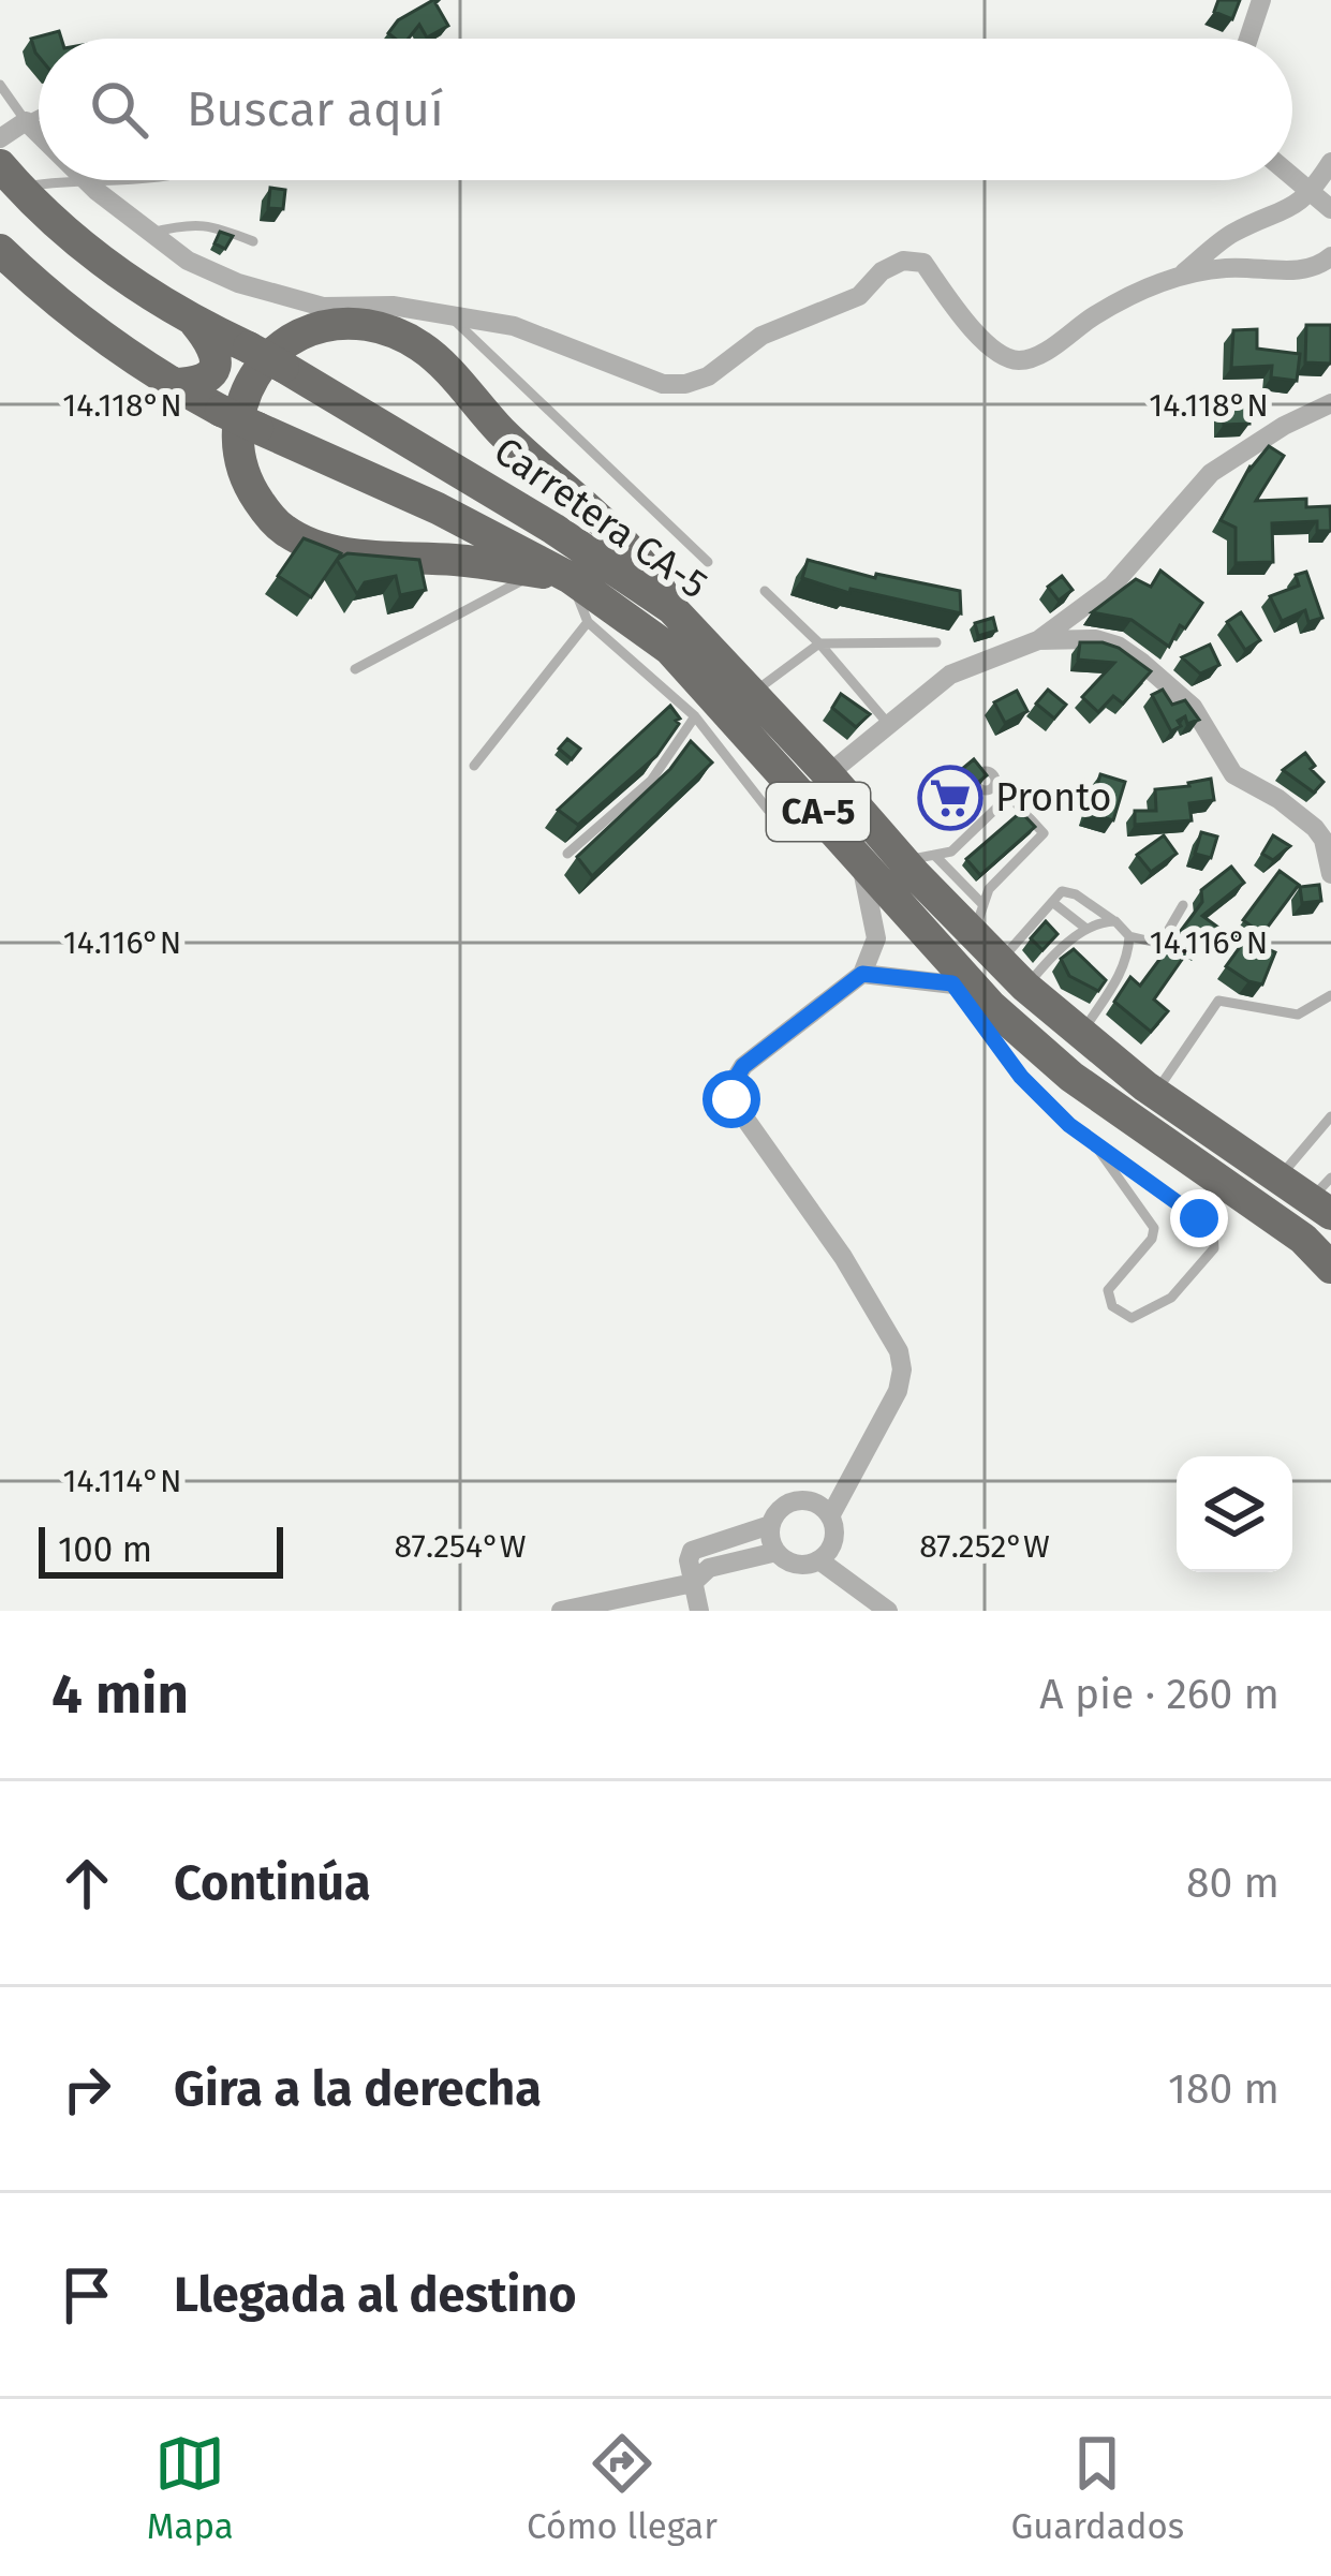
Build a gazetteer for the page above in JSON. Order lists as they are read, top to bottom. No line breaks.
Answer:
{"streets":{"highway":["Carretera CA-5","CA-5"]},"places":{"supermarket":["Pronto"]},"scale_bar":"100 m","page":{"search":"Buscar aquí","scale":"100 m","heading":["4 min","A pie · 260 m"],"list":[["Continúa","80 m"],["Gira a la derecha","180 m"],"Llegada al destino"],"nav":["Mapa","Cómo llegar","Guardados"]},"coordinates":["14.118°N","14.116°N","14.114°N","87.254°W","87.252°W"]}
